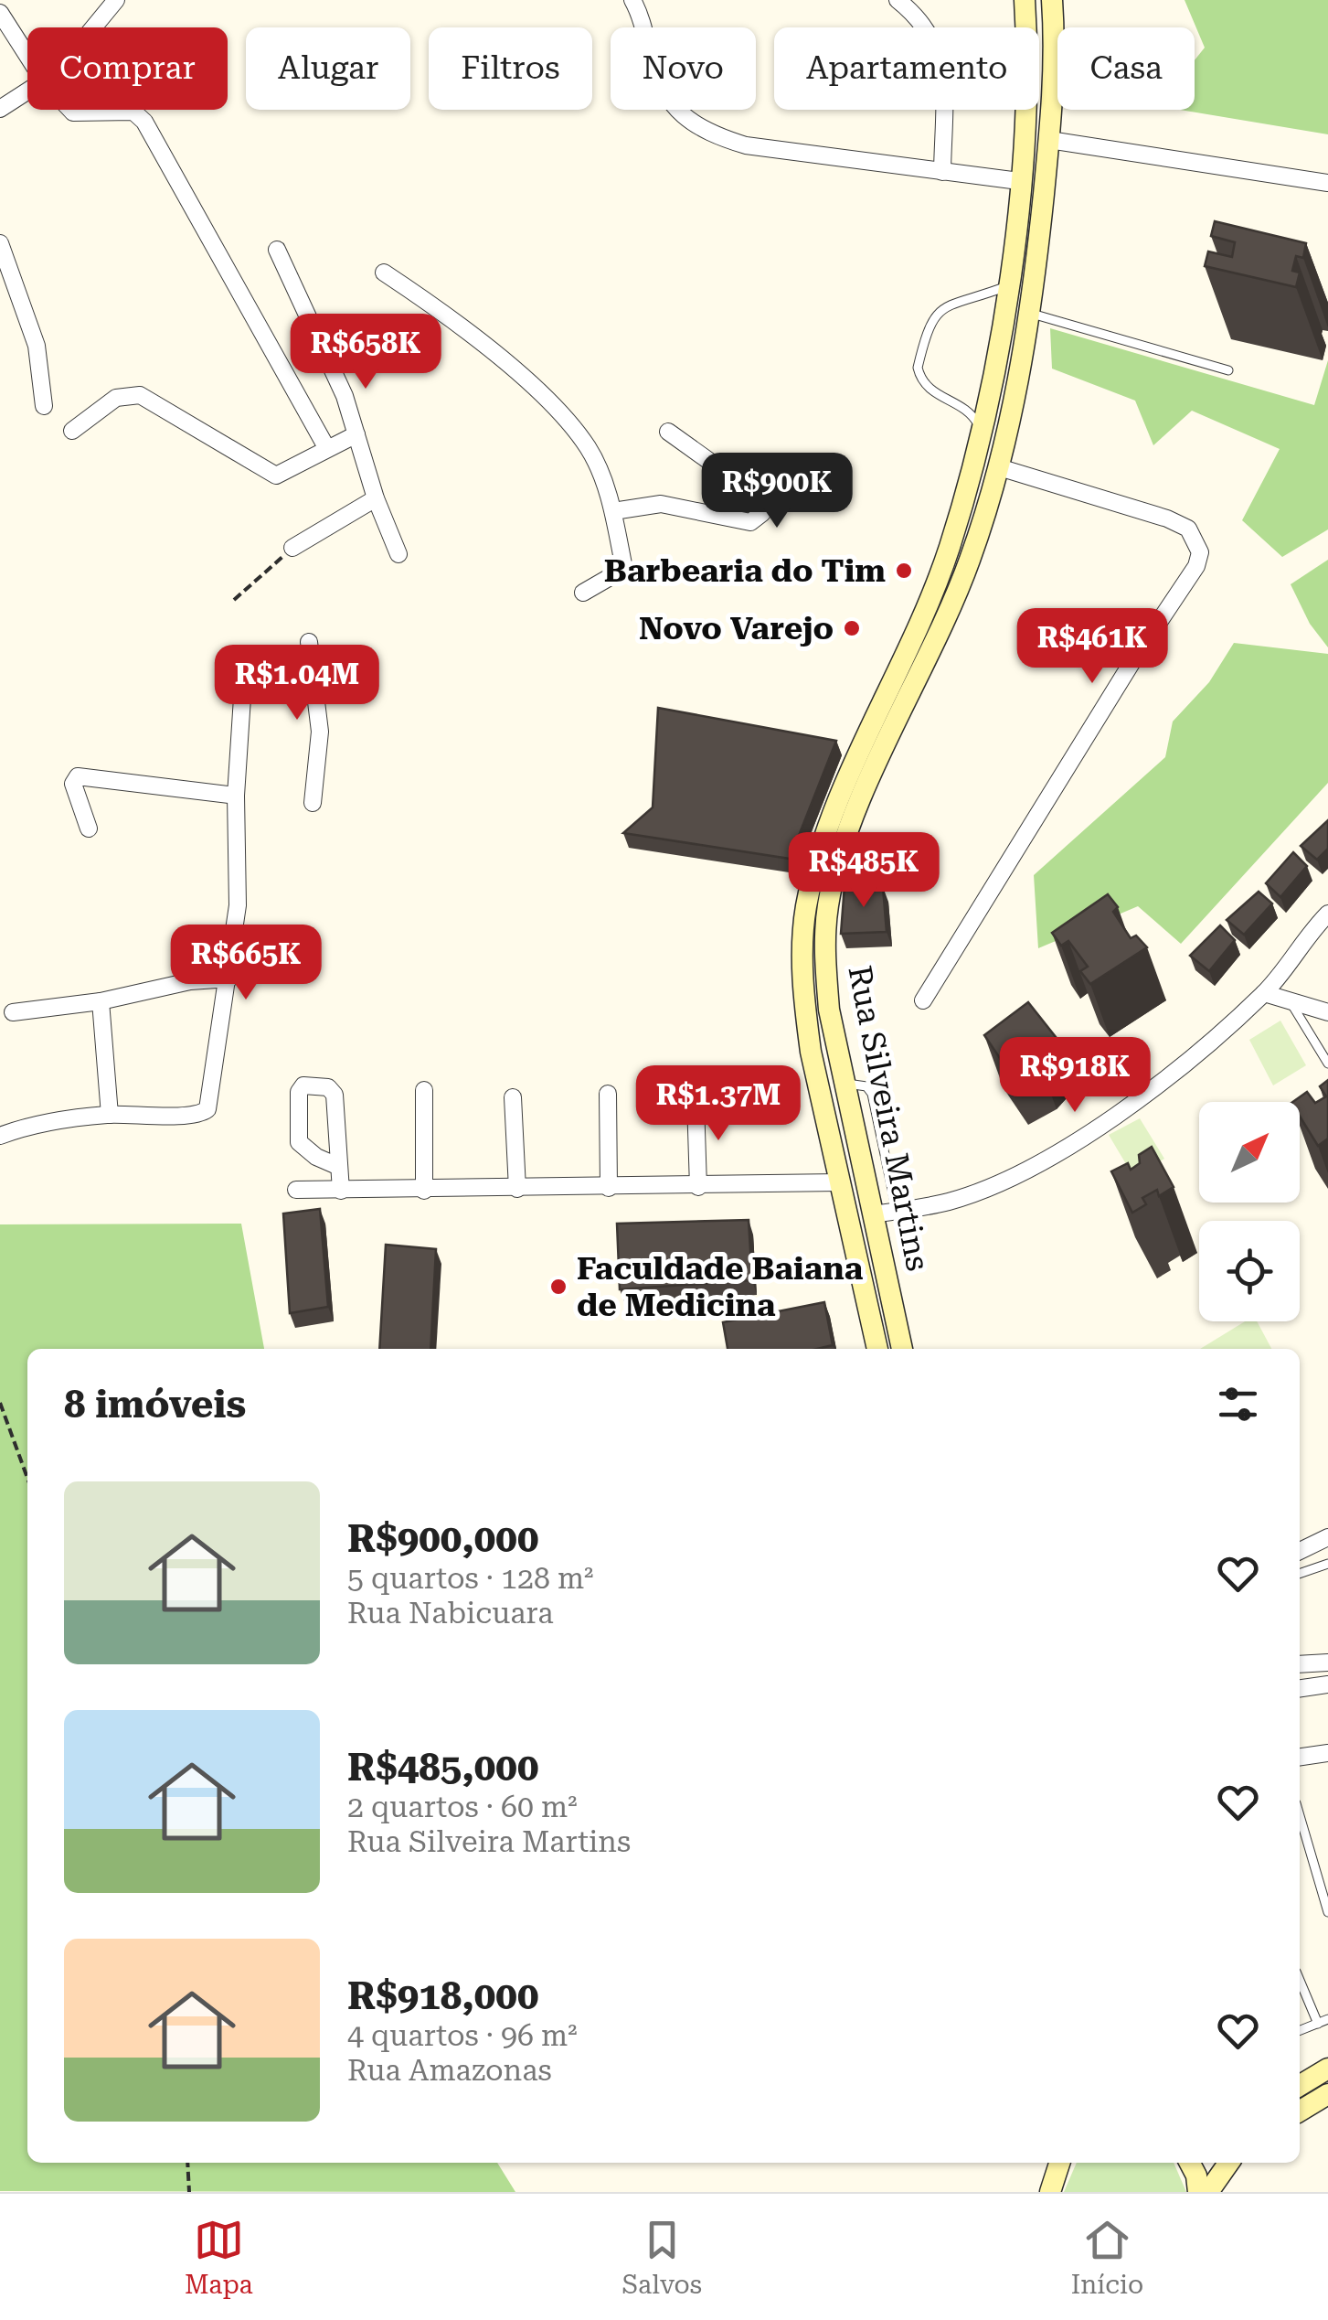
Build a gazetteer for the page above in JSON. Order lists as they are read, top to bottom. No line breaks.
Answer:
{"streets":{"main road":["Rua Silveira Martins"]},"places":["Barbearia do Tim","Novo Varejo","Faculdade Baiana de Medicina"],"north":"top right","page":{"chip":["Comprar","Alugar","Filtros","Novo","Apartamento","Casa"],"price":["R$658K","R$900K","R$461K","R$1.04M","R$485K","R$665K","R$918K","R$1.37M"],"heading":"8 imóveis","list":[{"name":"R$900,000","note":"5 quartos · 128 m² · Rua Nabicuara"},{"name":"R$485,000","note":"2 quartos · 60 m² · Rua Silveira Martins"},{"name":"R$918,000","note":"4 quartos · 96 m² · Rua Amazonas"}],"tabs":["Mapa","Salvos","Início"]}}
